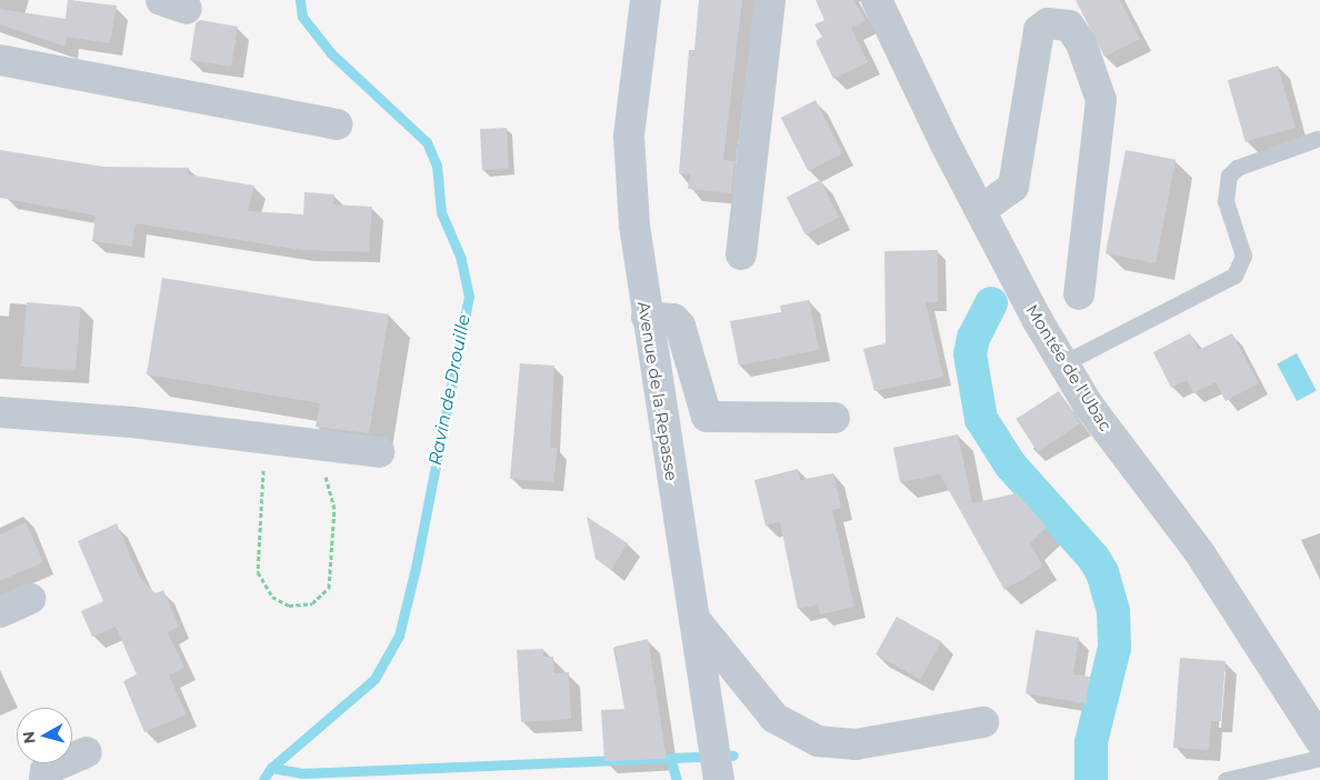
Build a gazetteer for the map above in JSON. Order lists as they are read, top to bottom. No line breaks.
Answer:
{"streets":{"street":["Montée de l'Ubac","Avenue de la Repasse"]},"water":["Ravin de Drouille"],"north":"left"}
